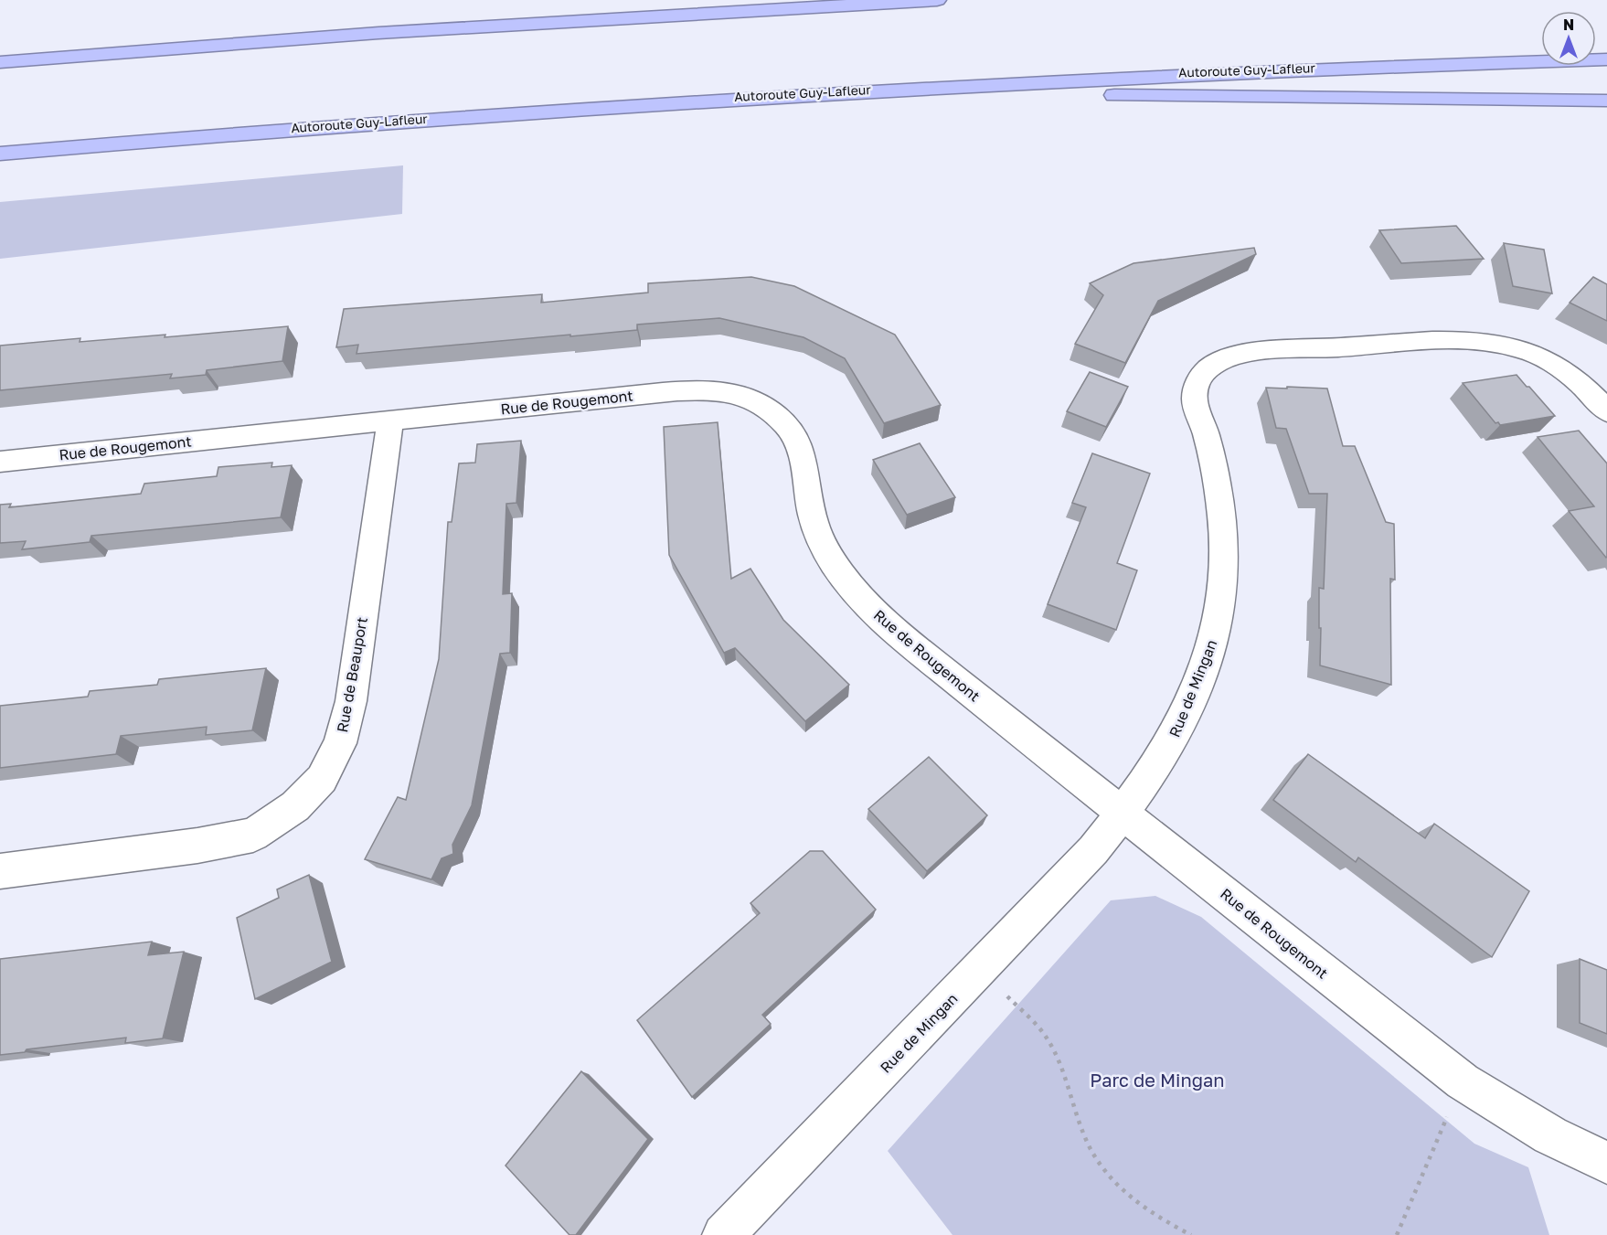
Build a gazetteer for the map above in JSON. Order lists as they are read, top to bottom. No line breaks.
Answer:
{"streets":{"highway":["Autoroute Guy-Lafleur"],"street":["Rue de Rougemont","Rue de Beauport","Rue de Mingan"]},"crossings":[["Rue de Rougemont","Rue de Beauport"],["Rue de Rougemont","Rue de Mingan"]],"parks":["Parc de Mingan"],"north":"top"}
